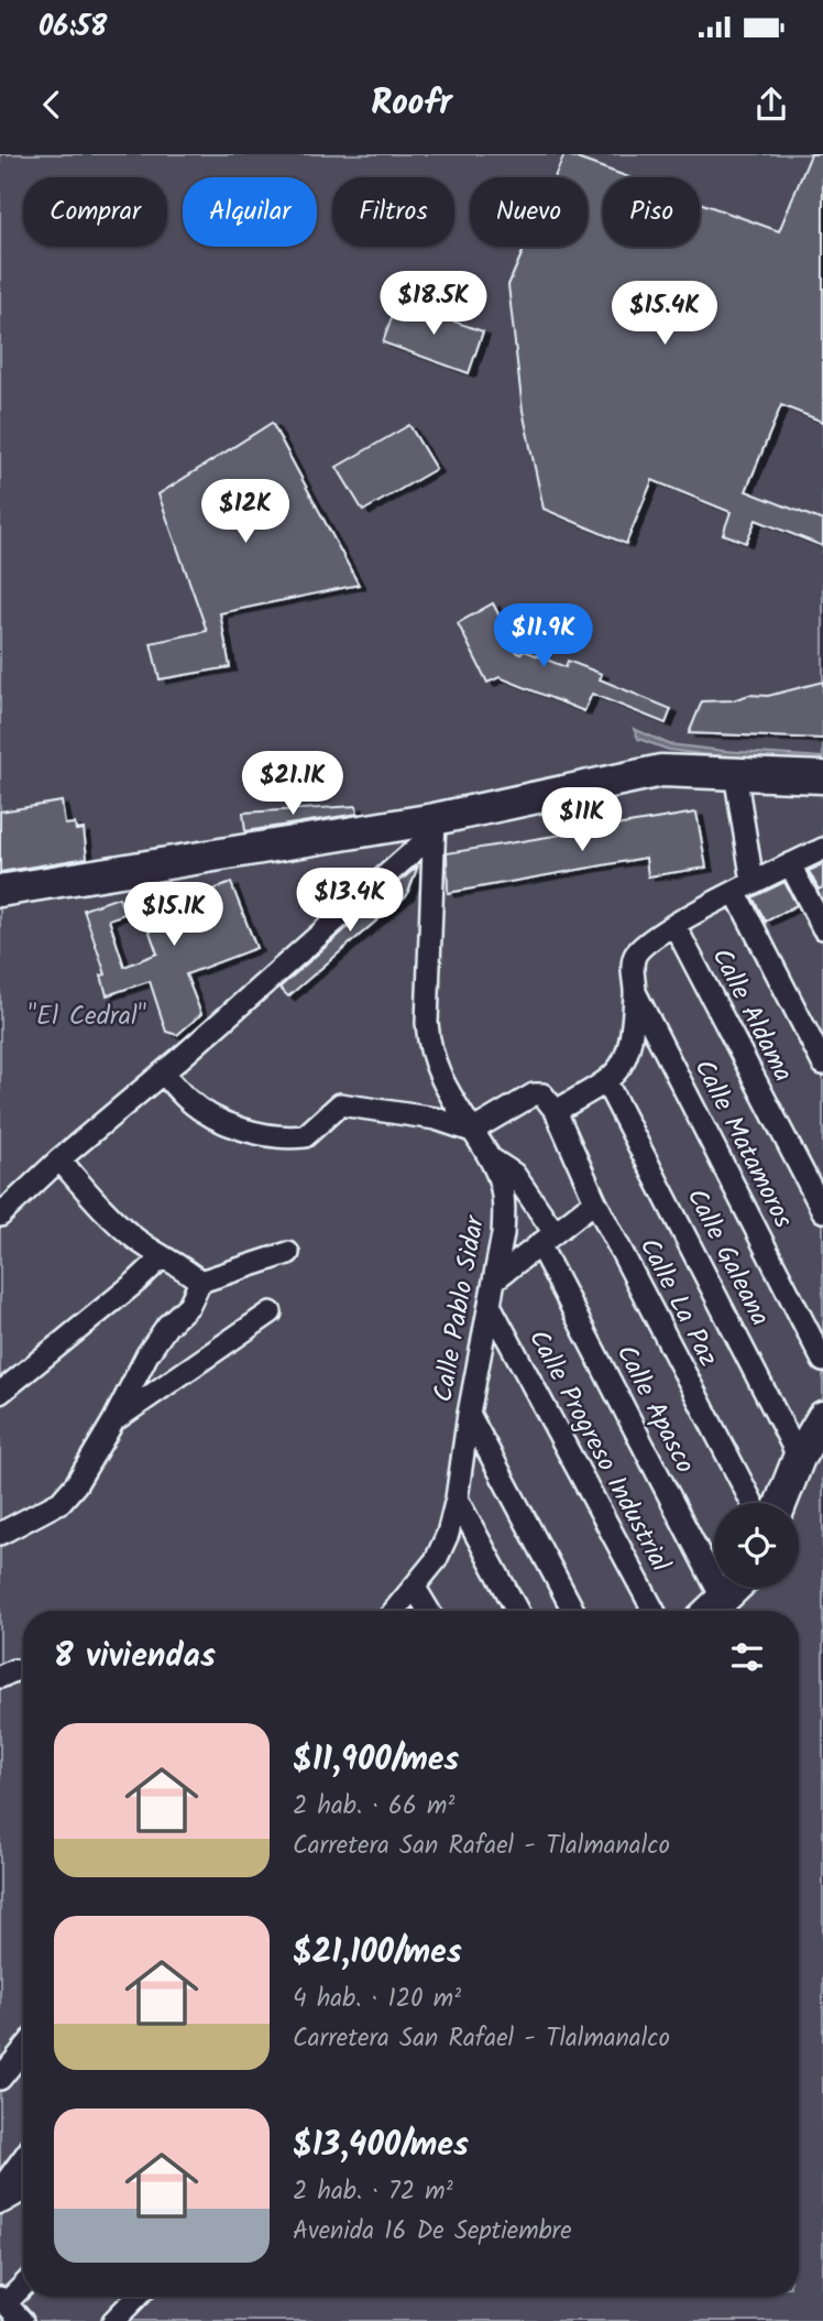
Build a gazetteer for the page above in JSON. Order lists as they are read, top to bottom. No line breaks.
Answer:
{"streets":{"street":["Calle Aldama","Calle Matamoros","Calle Galeana","Calle La Paz","Calle Pablo Sidar","Calle Apasco","Calle Progreso Industrial"]},"crossings":[["Calle Pablo Sidar","Calle Apasco"],["Calle Pablo Sidar","Calle Progreso Industrial"]],"parks":["\"El Cedral\""],"page":{"status":"06:58","header":"Roofr","chip":["Comprar","Alquilar","Filtros","Nuevo","Piso"],"price":["$18.5K","$15.4K","$12K","$11.9K","$21.1K","$11K","$13.4K","$15.1K"],"heading":"8 viviendas","list":[{"name":"$11,900/mes","note":"2 hab. · 66 m² · Carretera San Rafael - Tlalmanalco"},{"name":"$21,100/mes","note":"4 hab. · 120 m² · Carretera San Rafael - Tlalmanalco"},{"name":"$13,400/mes","note":"2 hab. · 72 m² · Avenida 16 De Septiembre"}]}}
